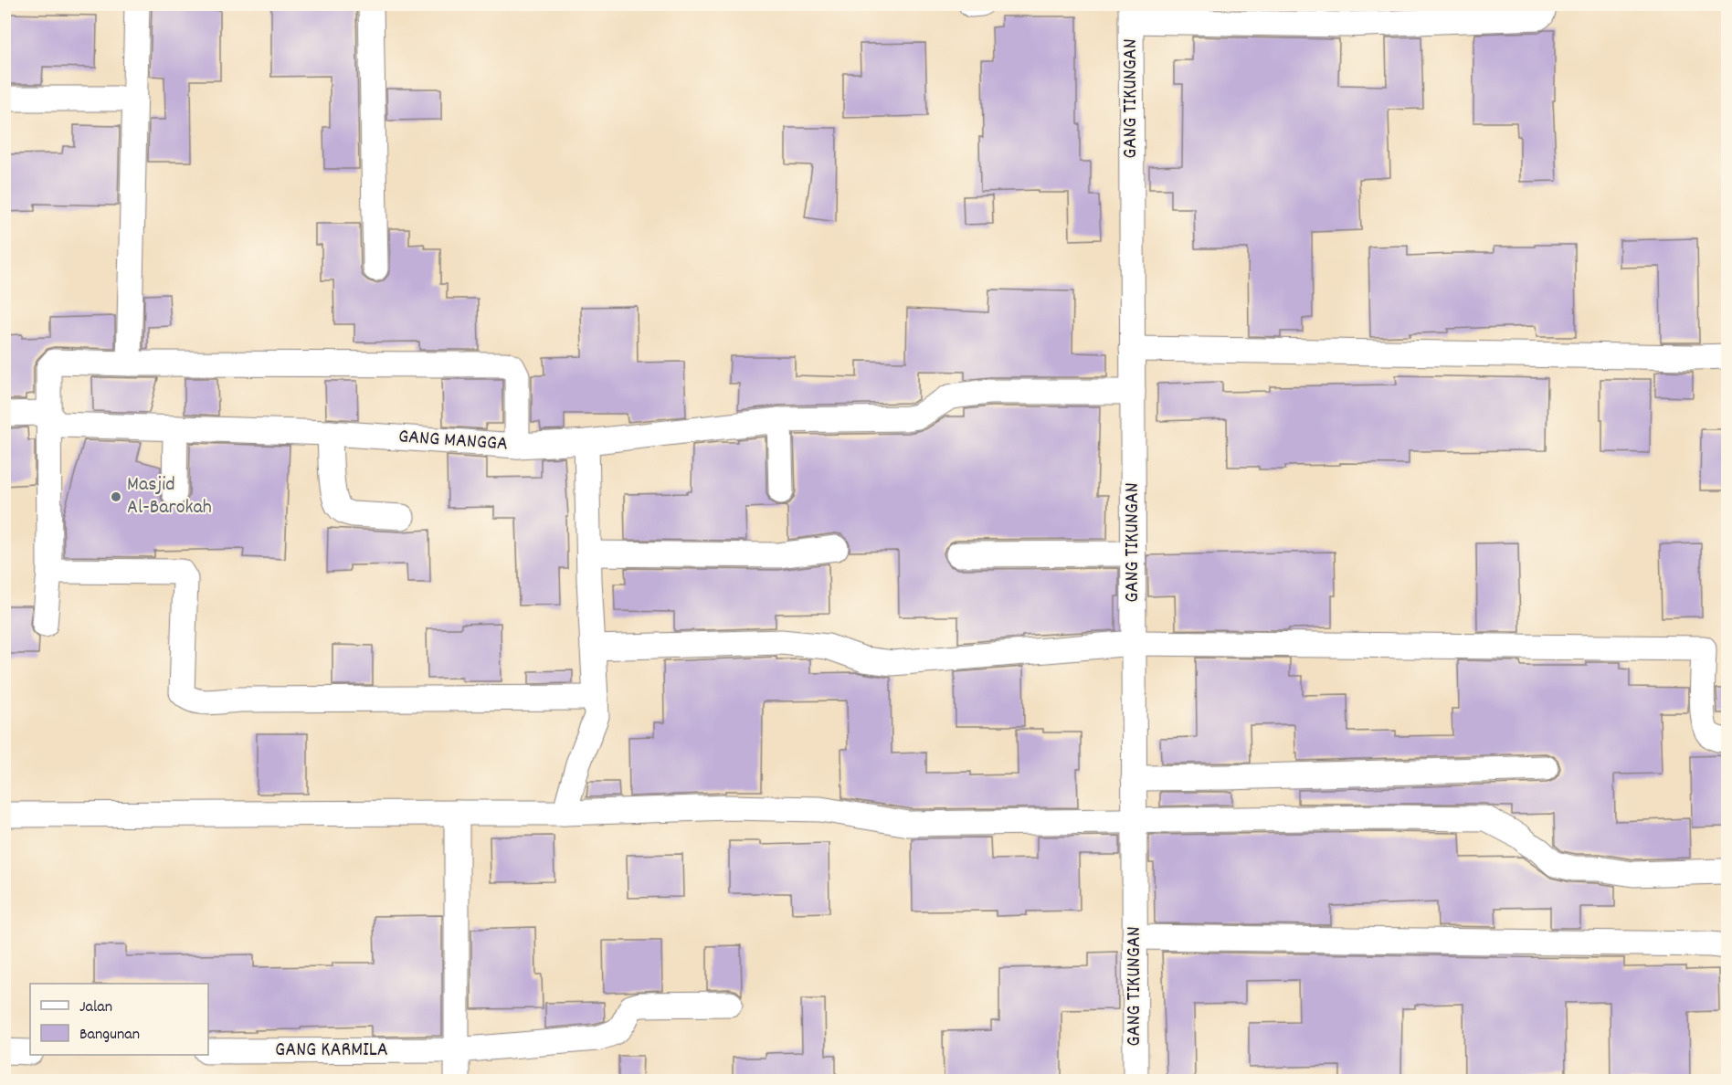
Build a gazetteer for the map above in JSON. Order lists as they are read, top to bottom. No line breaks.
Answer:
{"streets":{"street":["GANG TIKUNGAN","GANG MANGGA","GANG KARMILA"]},"crossings":[["GANG TIKUNGAN","GANG MANGGA"]],"places":["Masjid Al-Barokah"],"legend":["Jalan","Bangunan"]}
